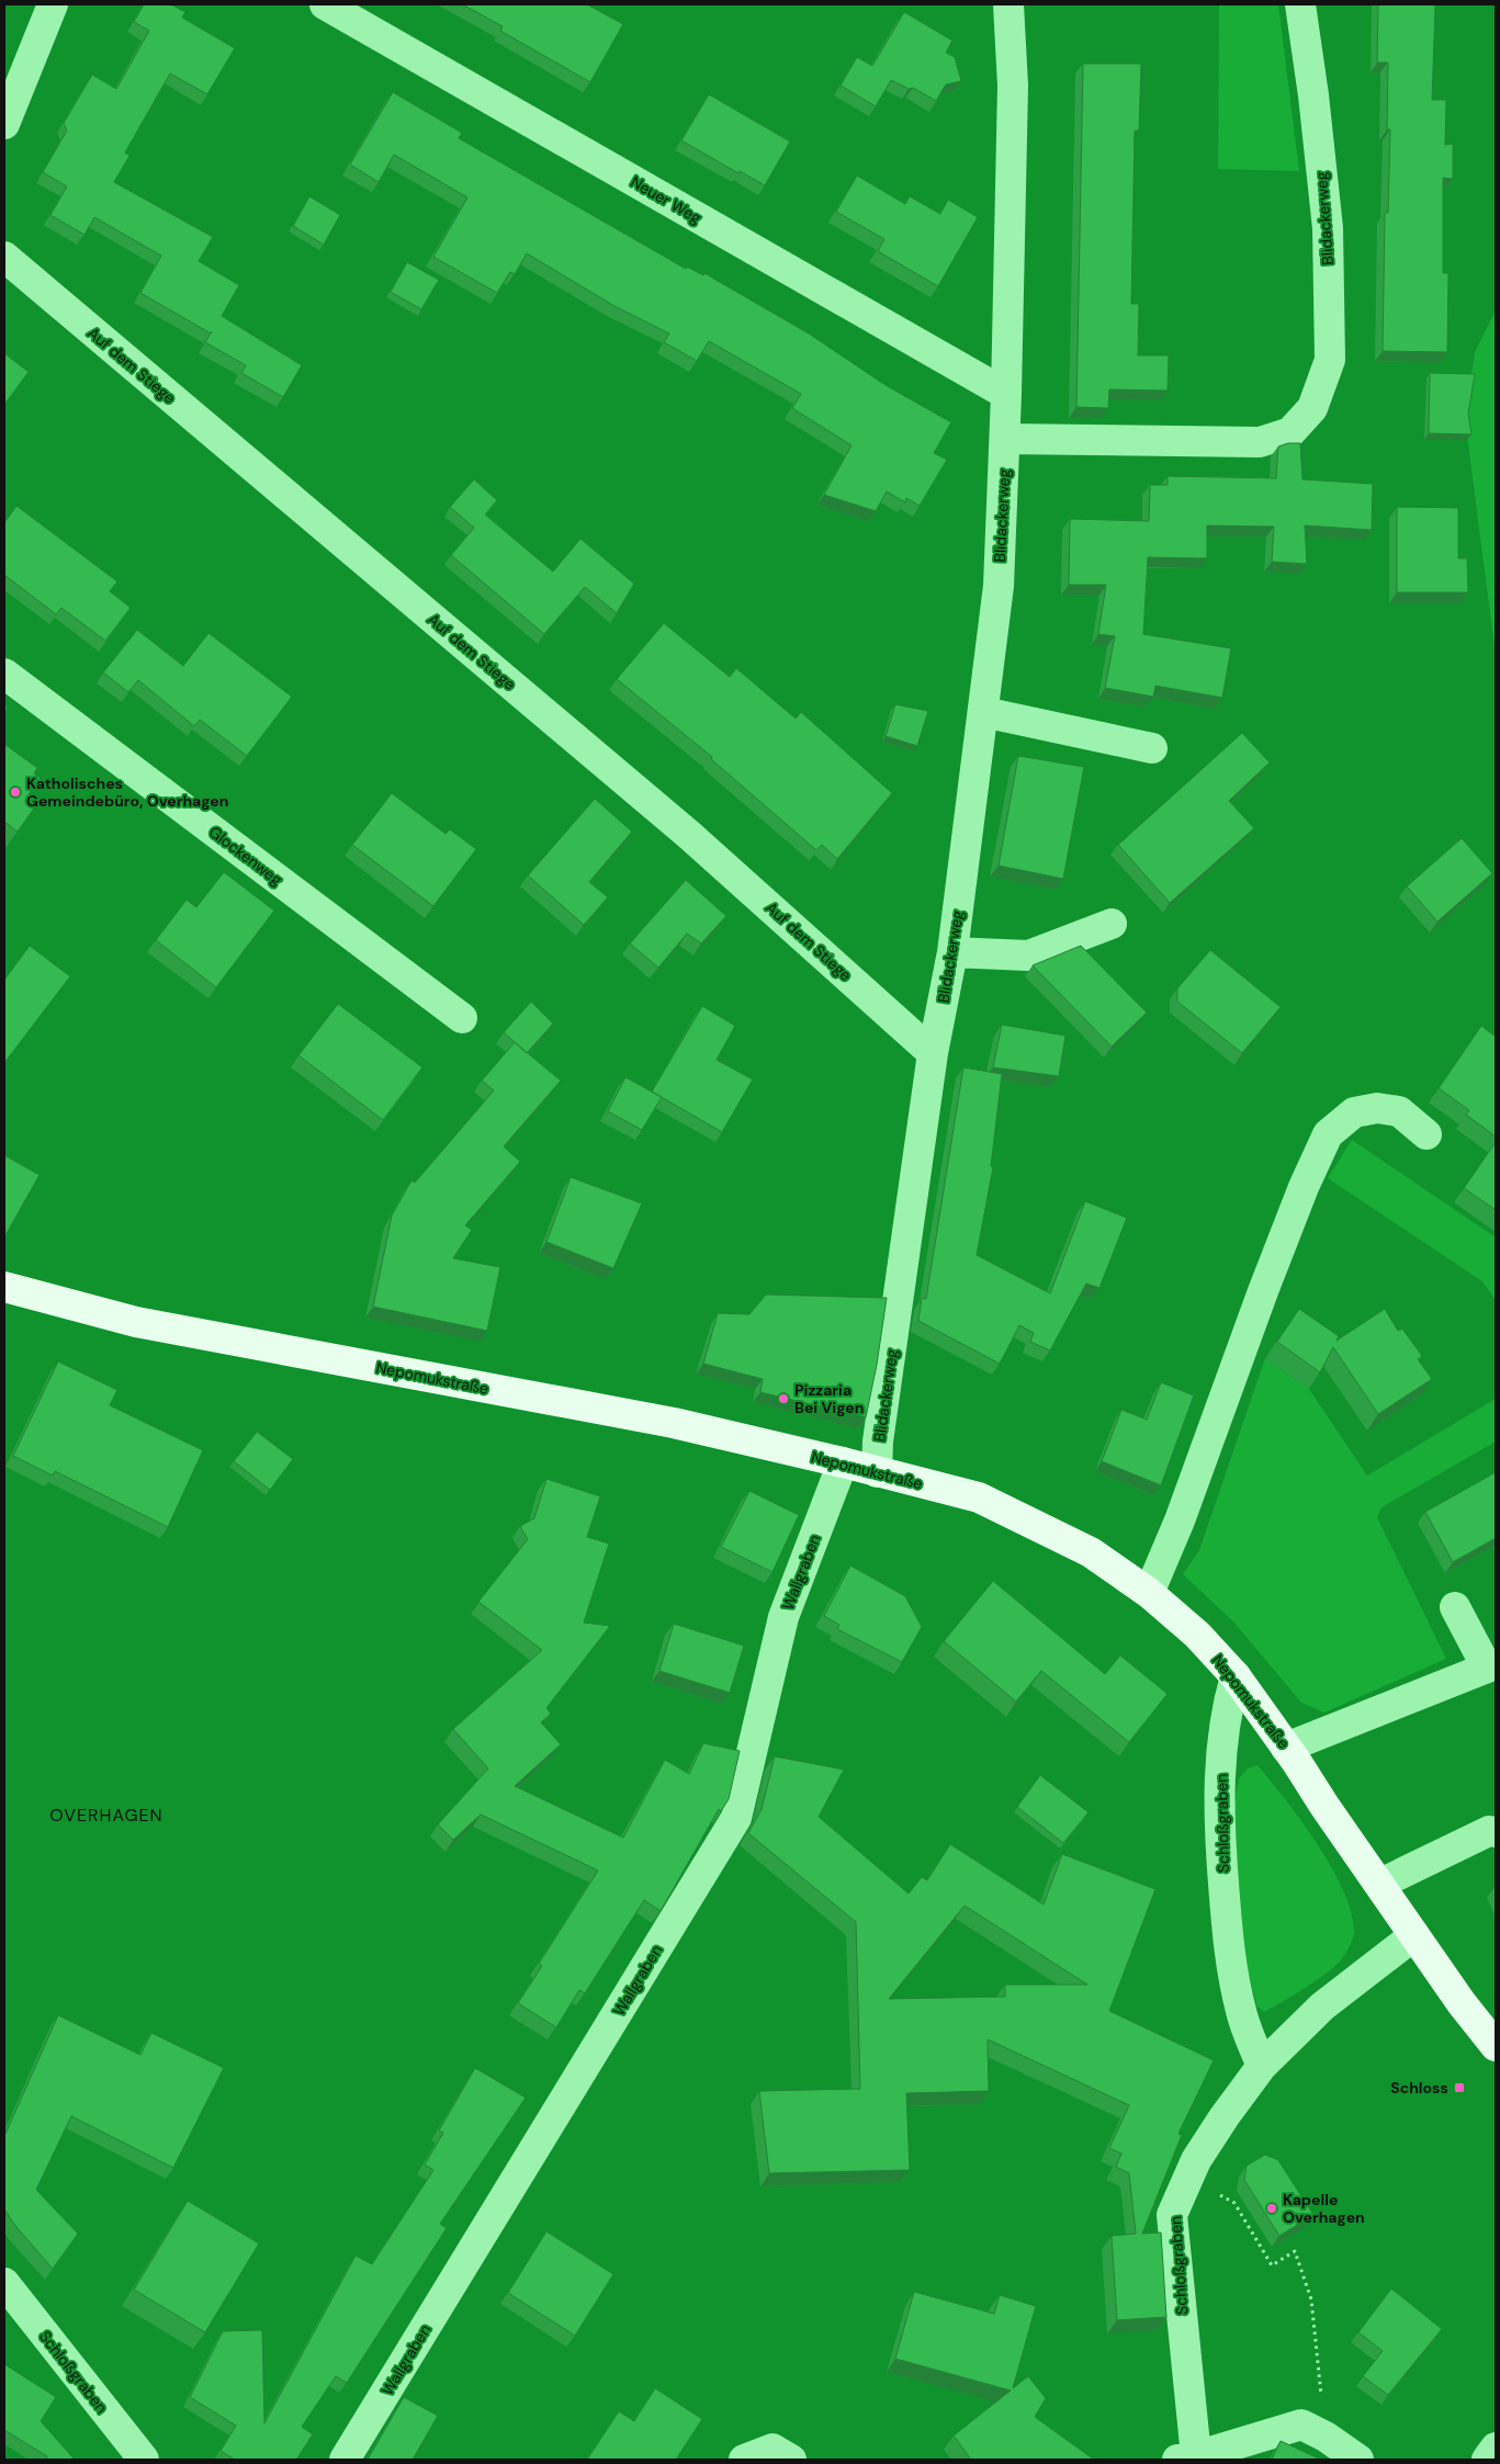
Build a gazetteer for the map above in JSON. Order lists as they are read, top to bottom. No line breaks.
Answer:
{"streets":{"main road":["Nepomukstraße"],"street":["Neuer Weg","Blidackerweg","Auf dem Stiege","Glockenweg","Wallgraben","Schloßgraben"]},"crossings":[["Neuer Weg","Blidackerweg"],["Blidackerweg","Auf dem Stiege"],["Blidackerweg","Nepomukstraße"],["Nepomukstraße","Wallgraben"],["Nepomukstraße","Schloßgraben"]],"districts":["OVERHAGEN"],"places":{"other":["Katholisches Gemeindebüro, Overhagen","Pizzaria Bei Vigen","Kapelle Overhagen"],"transit":["Schloss"]}}
